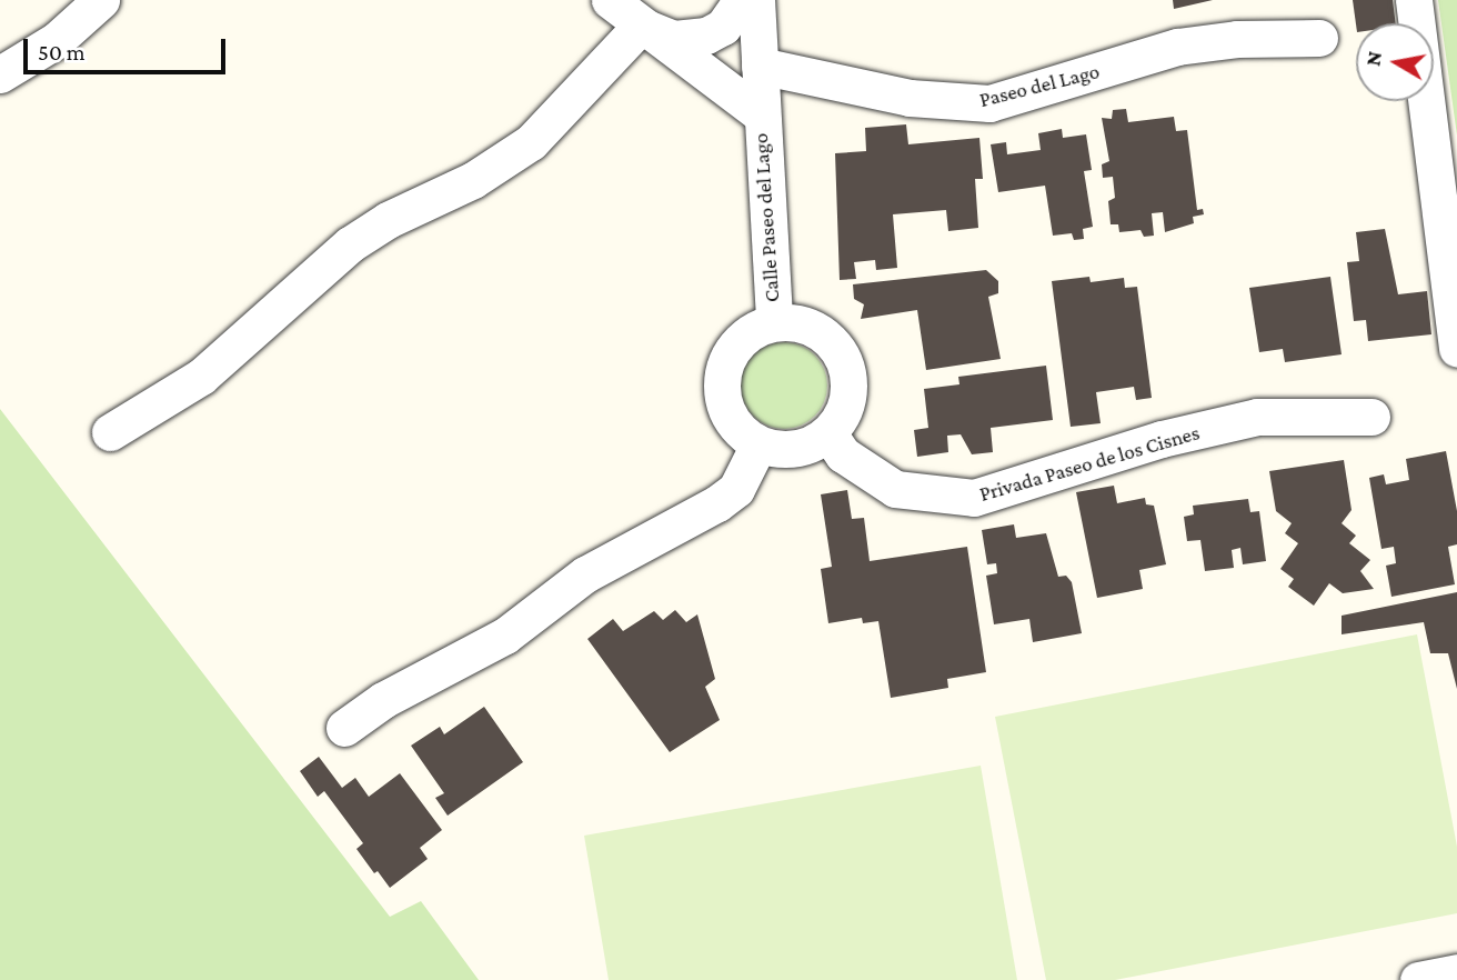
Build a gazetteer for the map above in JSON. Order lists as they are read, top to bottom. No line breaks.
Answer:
{"streets":{"street":["Paseo del Lago","Calle Paseo del Lago","Privada Paseo de los Cisnes"]},"crossings":[["Paseo del Lago","Calle Paseo del Lago"],["Calle Paseo del Lago","Privada Paseo de los Cisnes"]],"scale_bar":"50 m","north":"left"}
